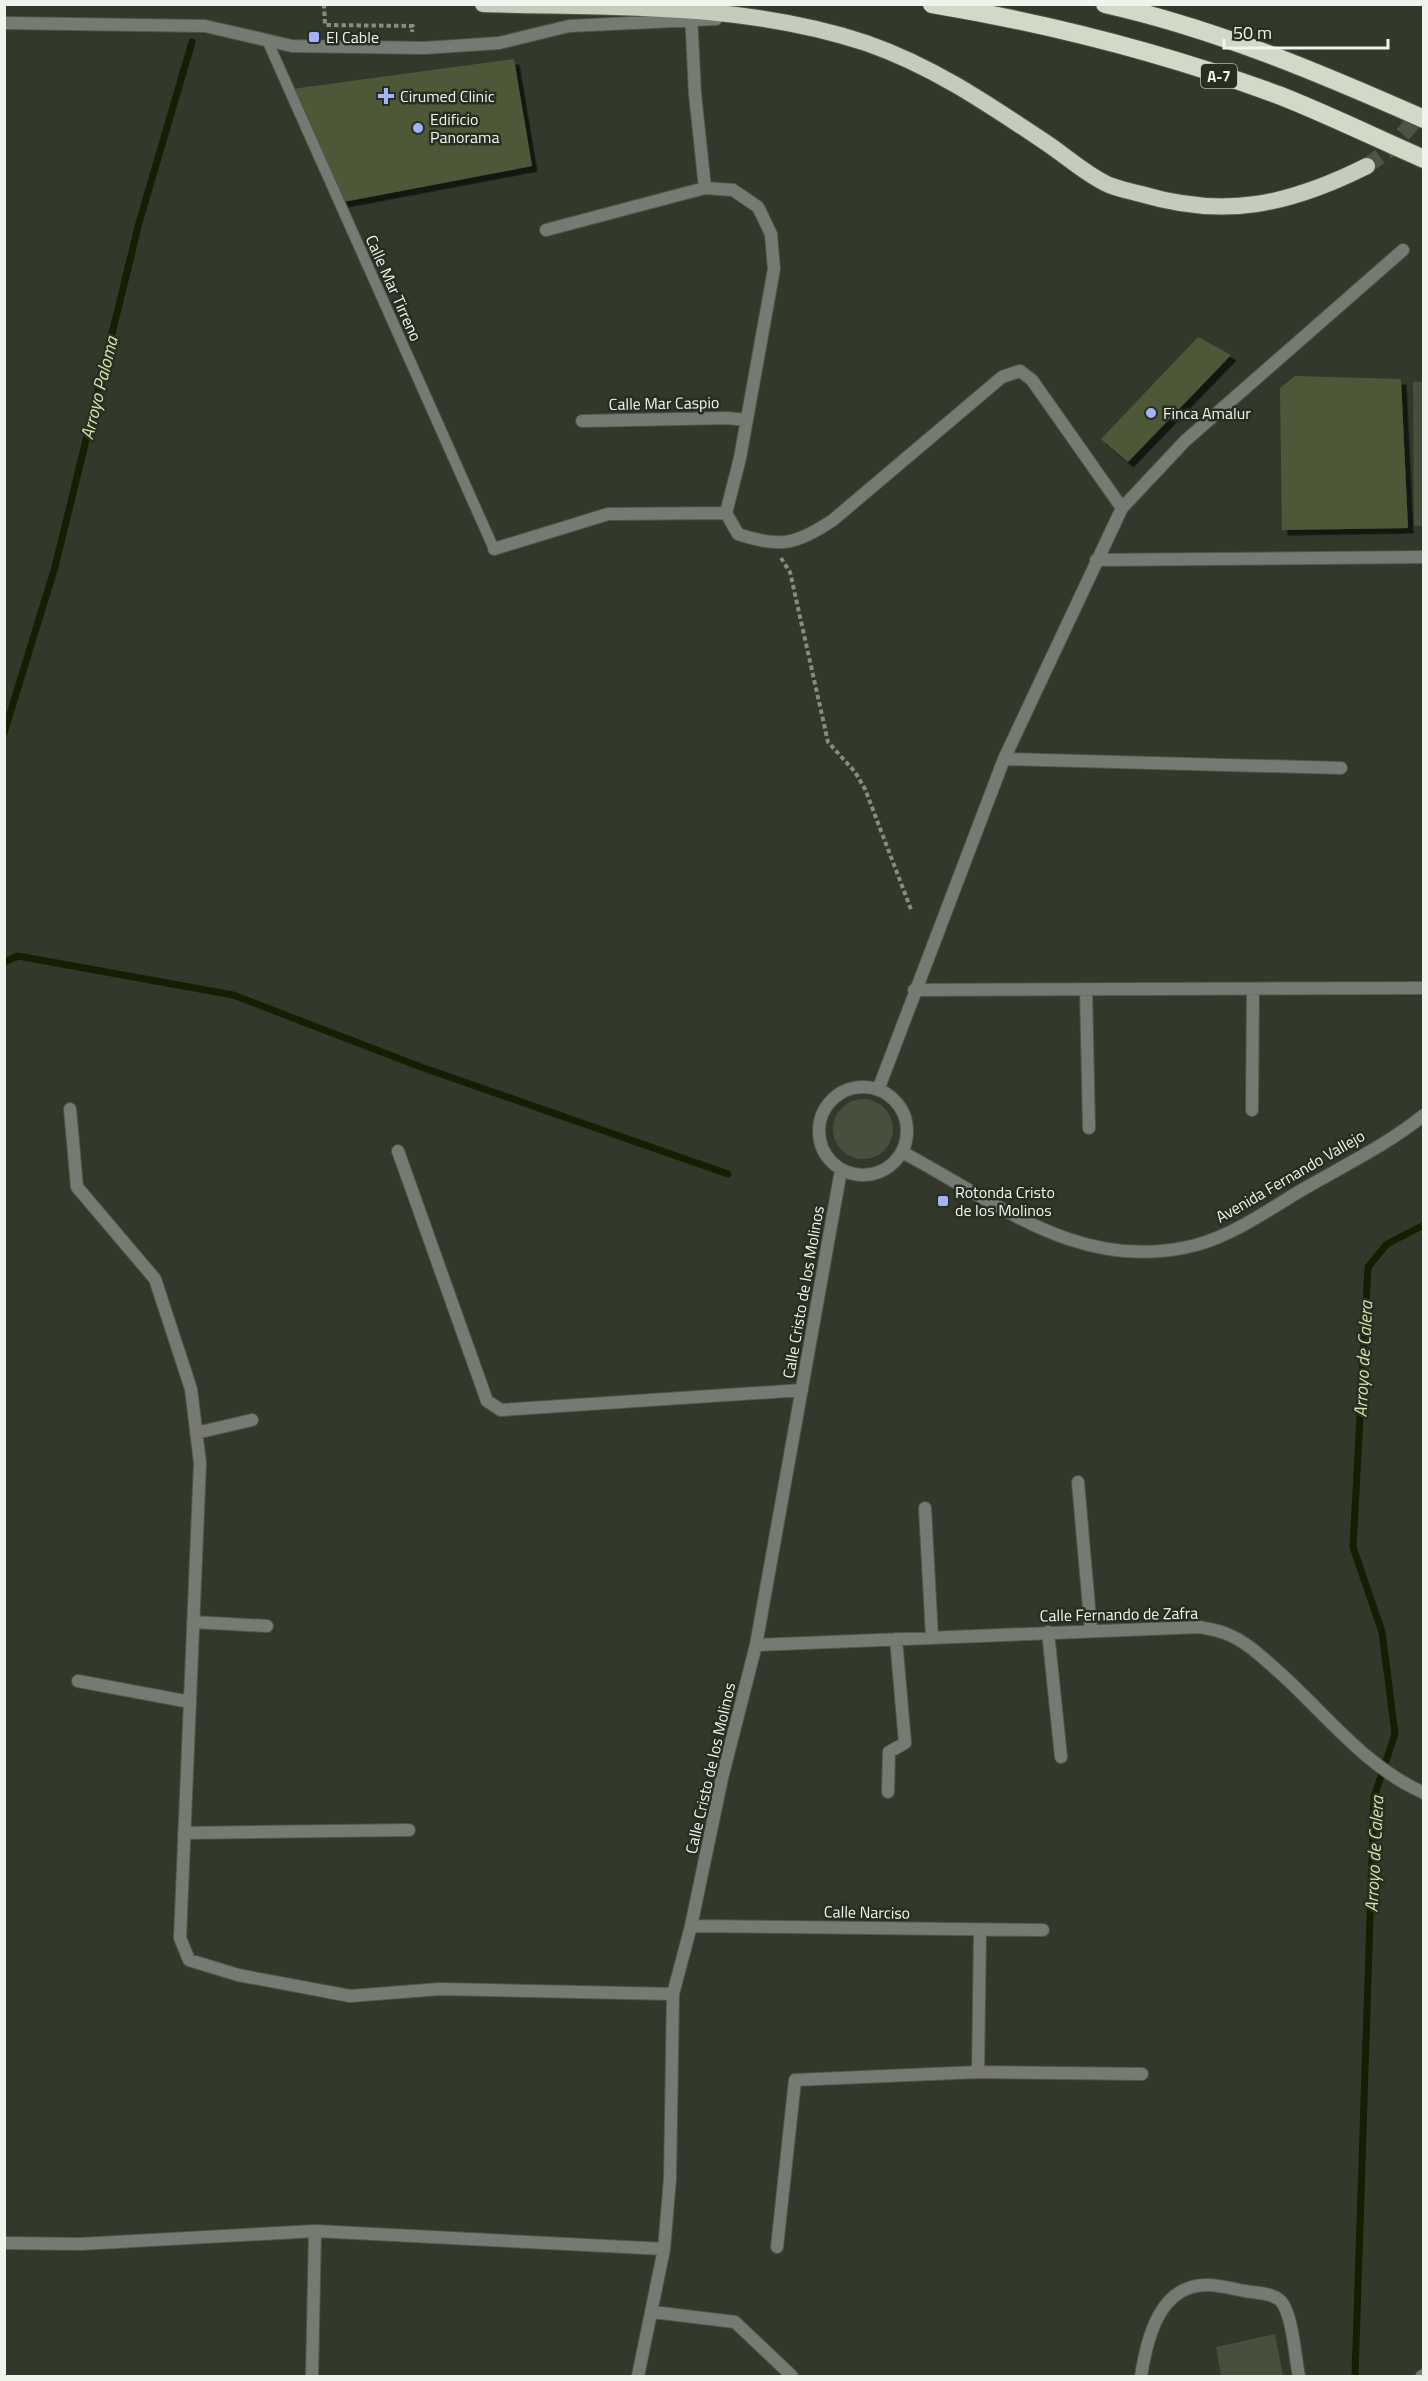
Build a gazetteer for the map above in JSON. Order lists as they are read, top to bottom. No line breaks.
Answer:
{"streets":{"highway":["A-7"],"street":["Calle Mar Caspio","Avenida Fernando Vallejo","Calle Cristo de los Molinos","Calle Fernando de Zafra","Calle Narciso"],"lane":["Calle Mar Tirreno"]},"crossings":[["Avenida Fernando Vallejo","Calle Cristo de los Molinos"],["Calle Cristo de los Molinos","Calle Fernando de Zafra"],["Calle Cristo de los Molinos","Calle Narciso"]],"water":["Arroyo Paloma","Arroyo de Calera"],"places":{"transit":["El Cable","Rotonda Cristo de los Molinos"],"health":["Cirumed Clinic"],"other":["Edificio Panorama","Finca Amalur"]},"scale_bar":"50 m"}
